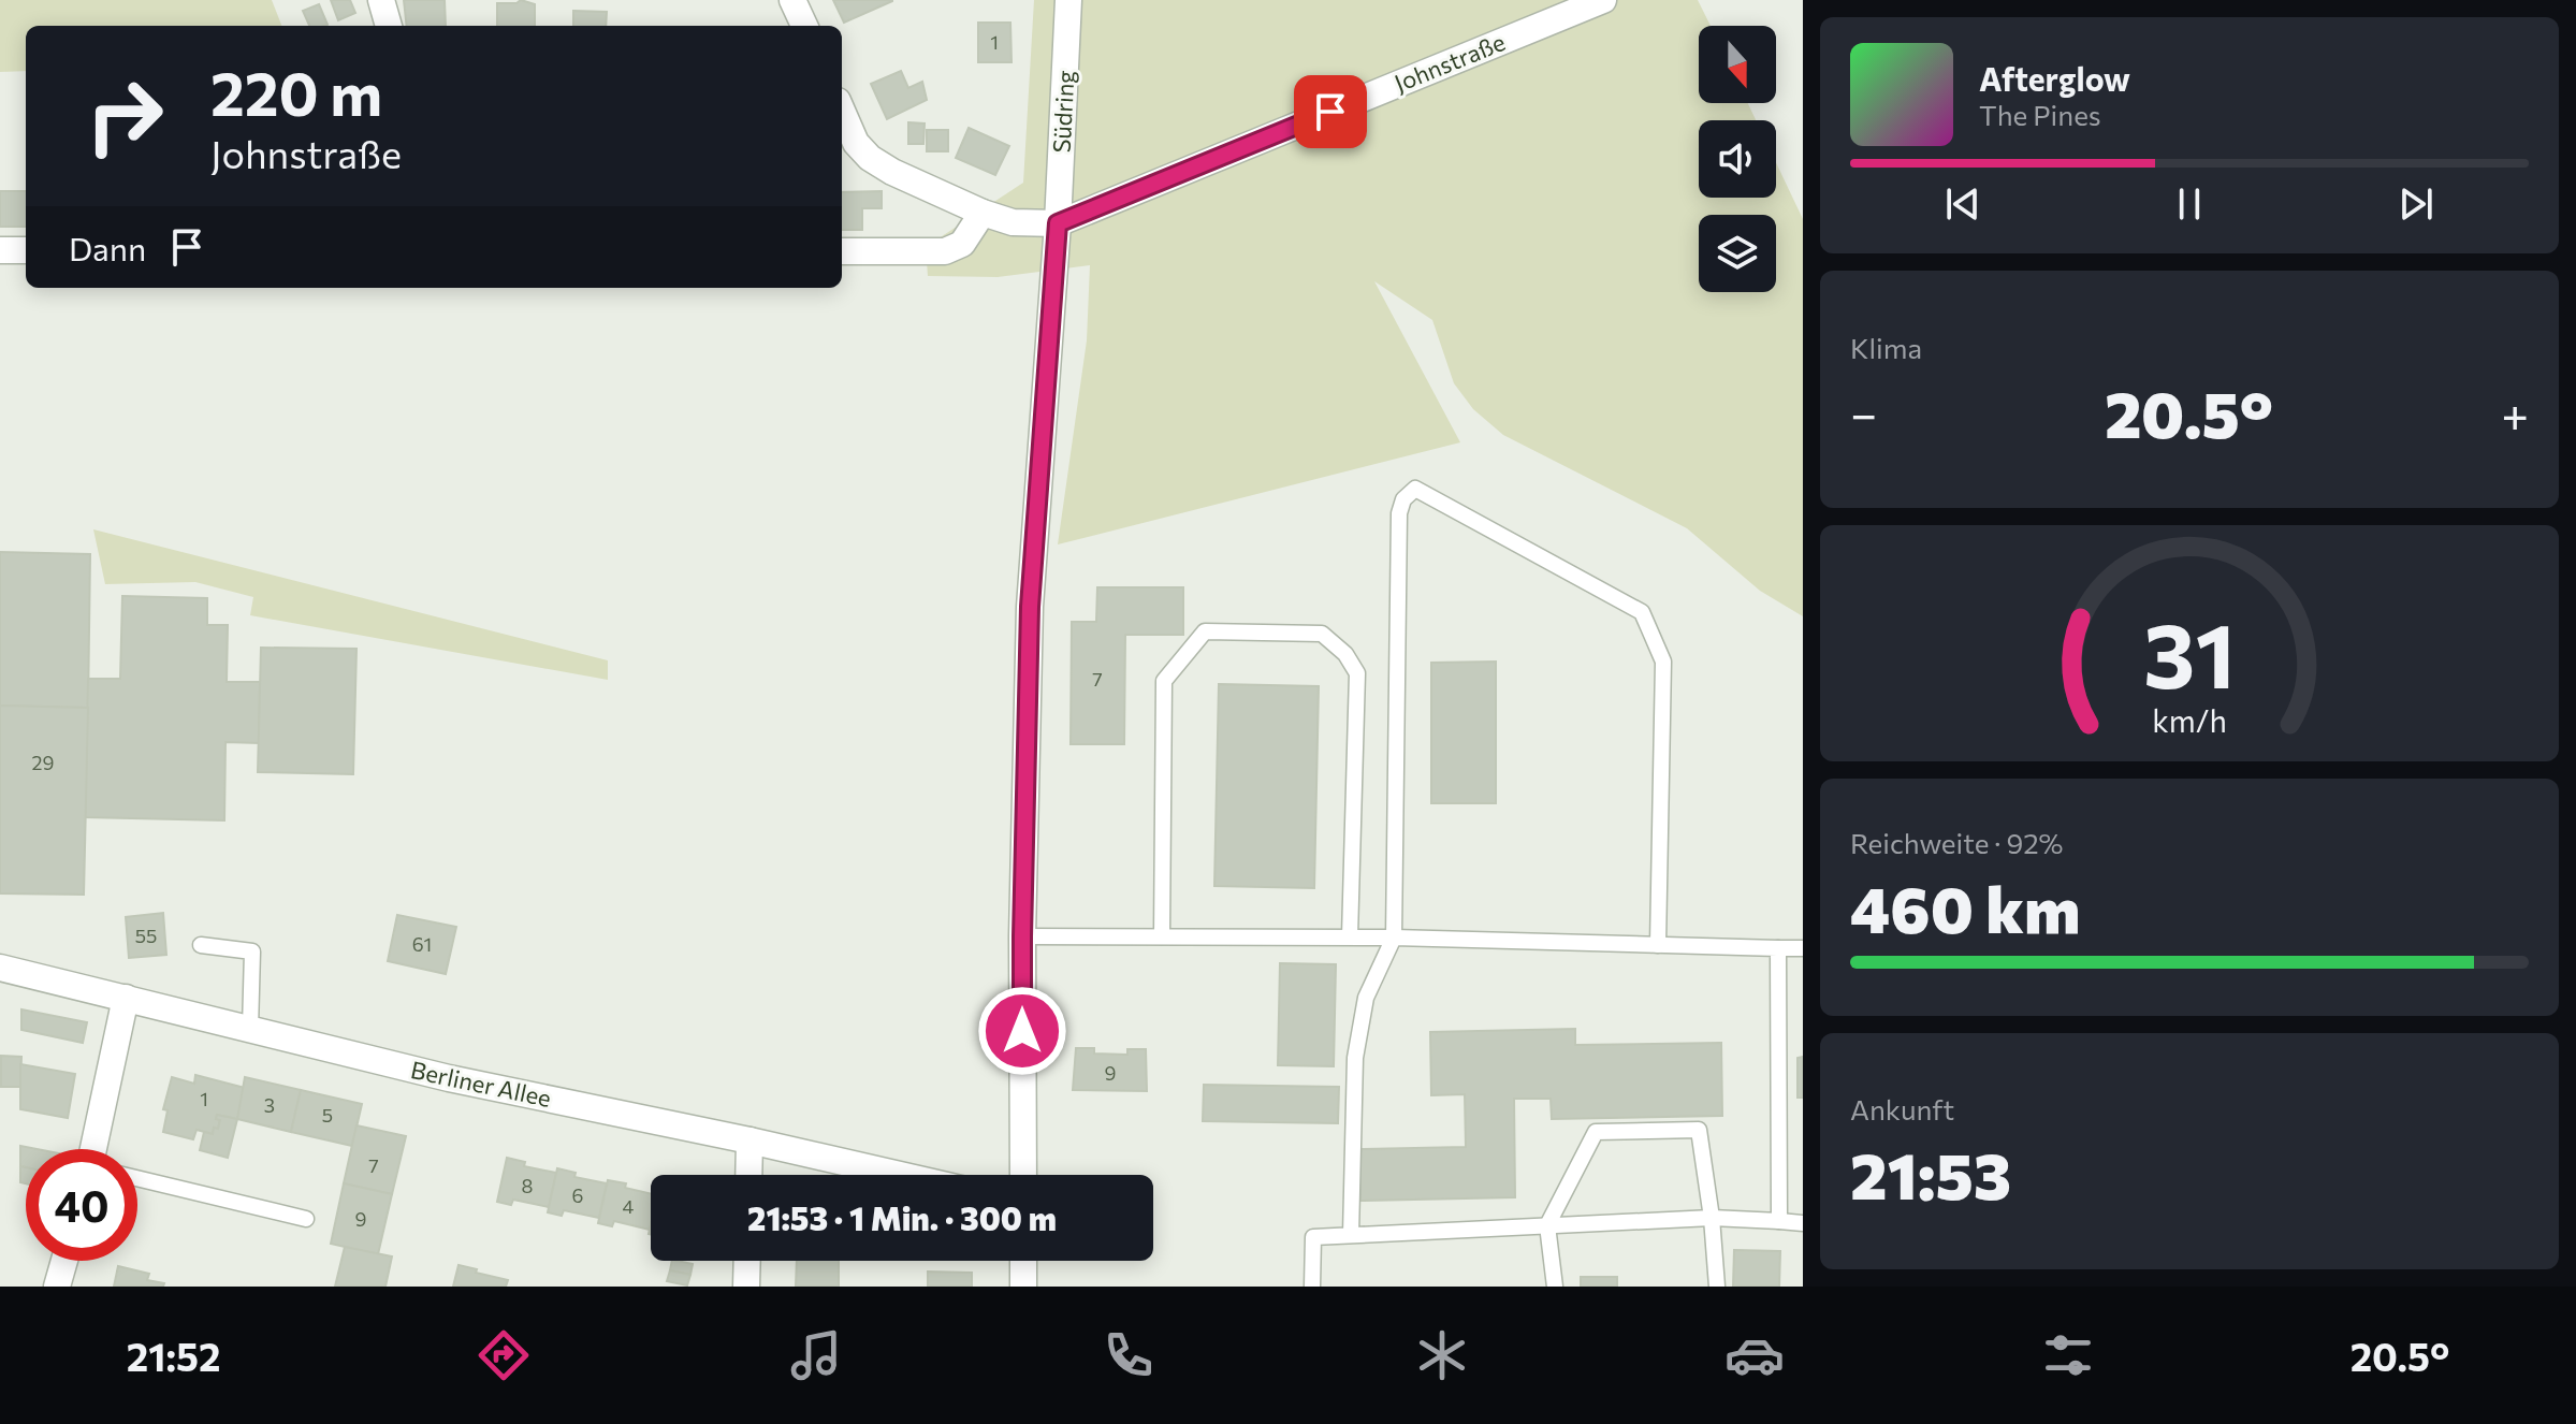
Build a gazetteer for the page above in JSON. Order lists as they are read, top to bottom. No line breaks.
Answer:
{"streets":{"street":["Johnstraße","Südring","Berliner Allee"]},"crossings":[["Johnstraße","Südring"]],"house_numbers":["1","7","29","55","61","9","1","3","5","7","8","6","4","9"],"north":"bottom","page":{"turn":["220 m","Johnstraße"],"song":["Afterglow","The Pines"],"then":"Dann","tile":["Klima",["Reichweite · 92%","460 km"],["Ankunft","21:53"]],"heat":["−","20.5°","+"],"limit":"40","trip":"21:53 · 1 Min. · 300 m","tabs":["21:52","20.5°"],"gauge":["31","km/h"]}}
